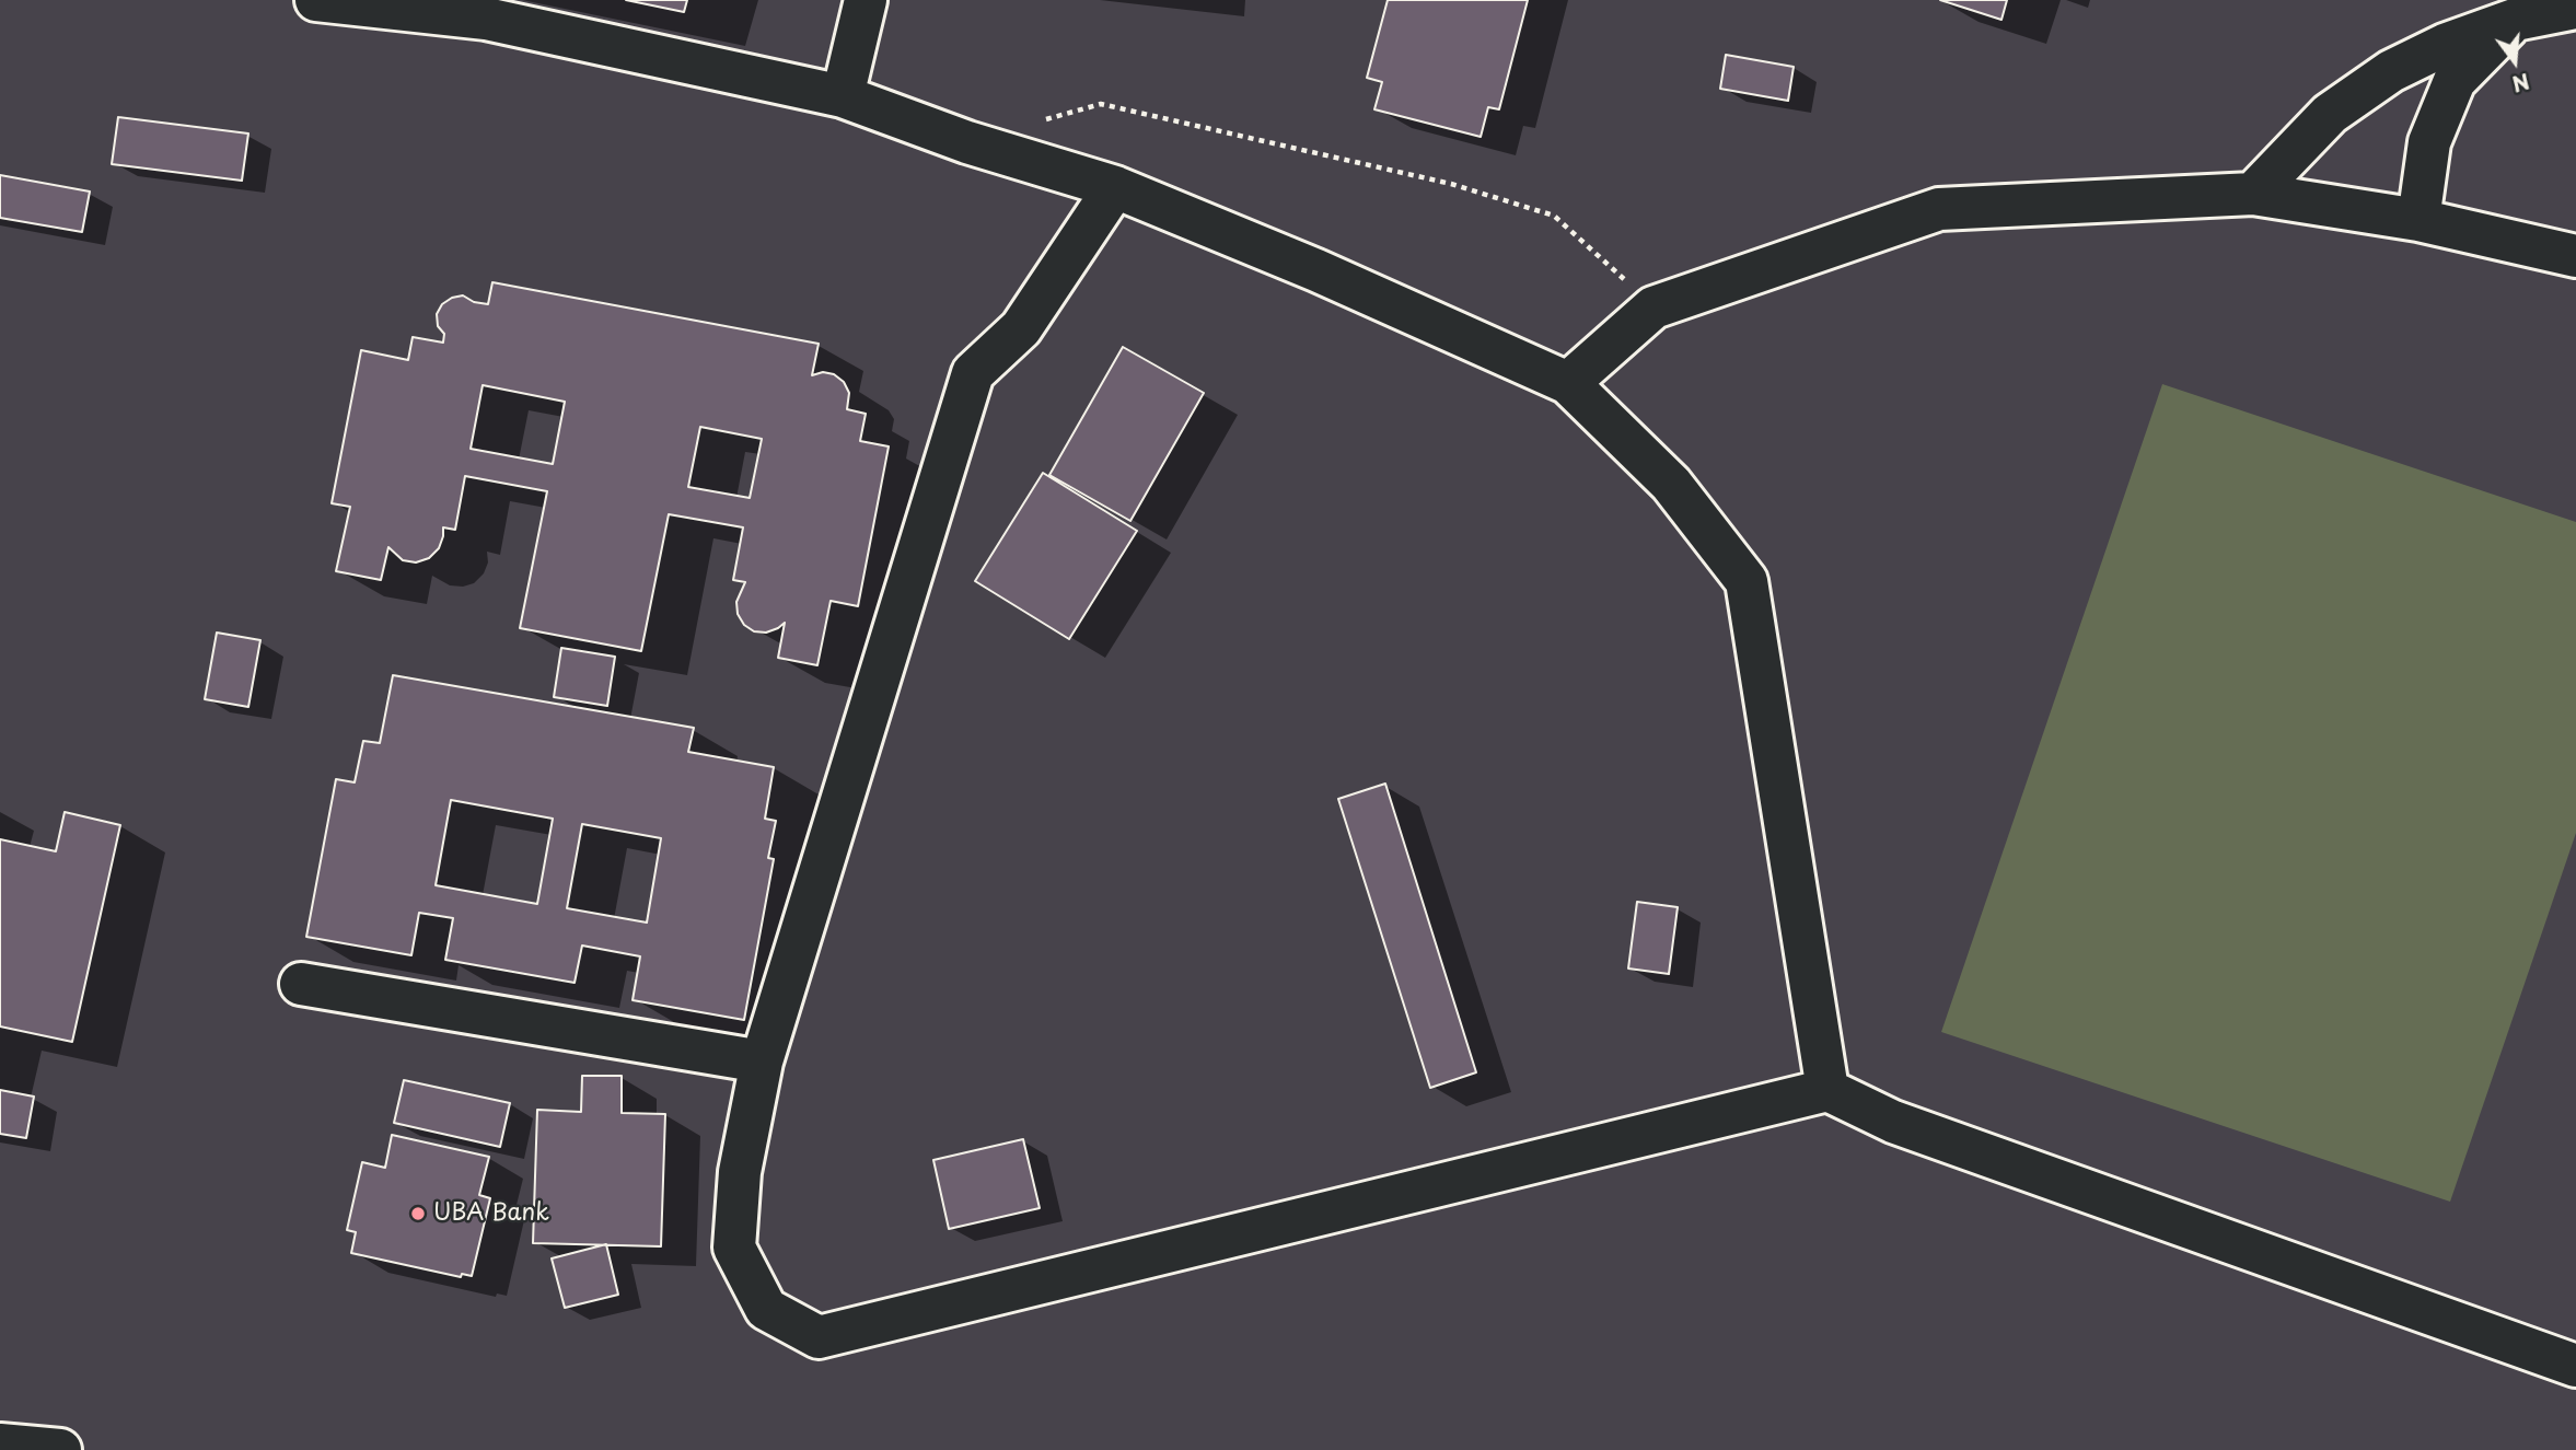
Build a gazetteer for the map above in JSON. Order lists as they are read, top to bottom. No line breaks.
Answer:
{"places":["UBA Bank"],"north":"bottom"}
